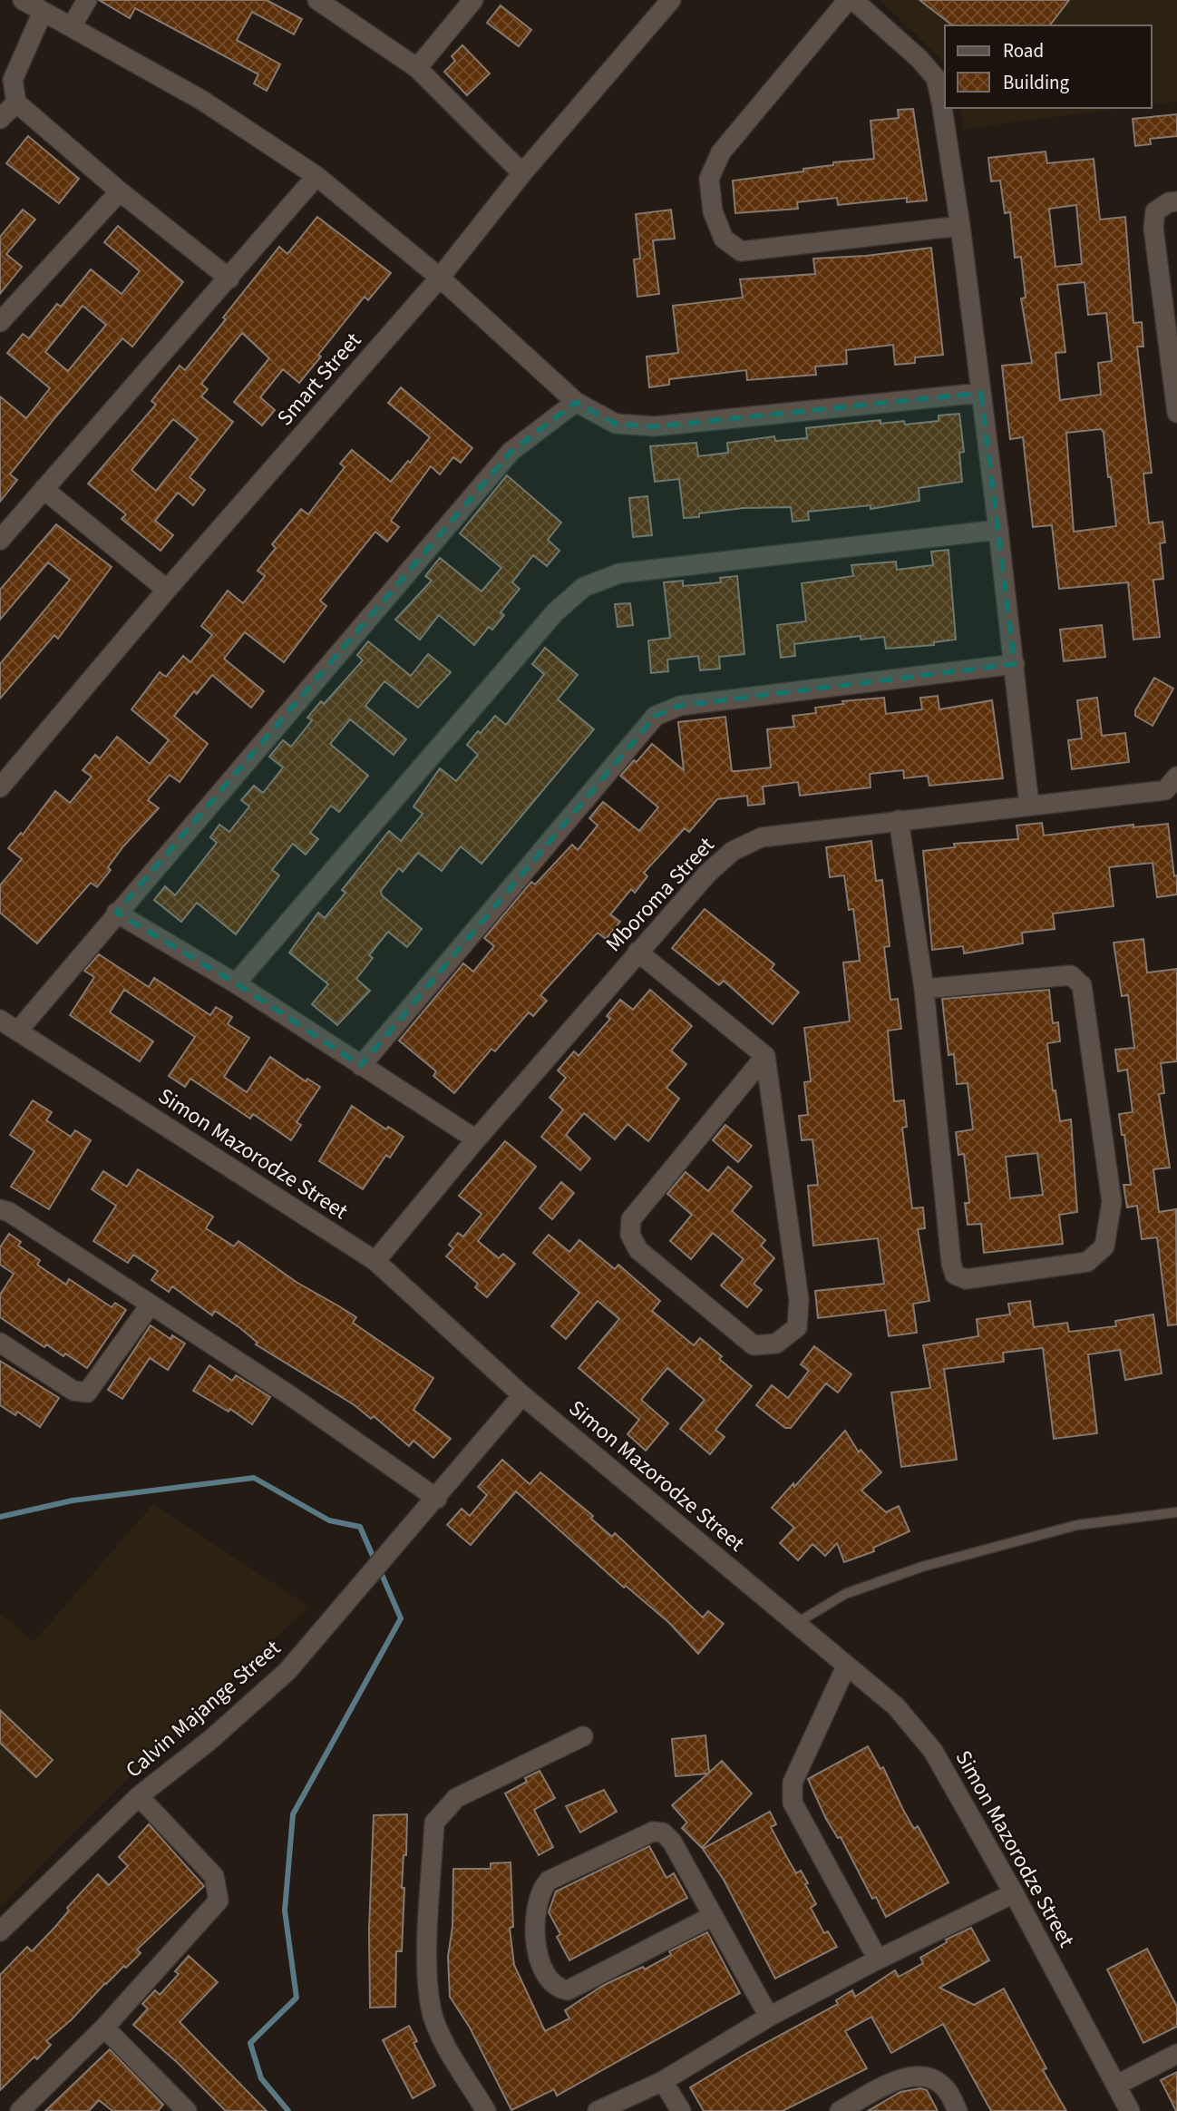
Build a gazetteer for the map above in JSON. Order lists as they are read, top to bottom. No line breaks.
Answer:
{"streets":{"street":["Smart Street","Mboroma Street","Simon Mazorodze Street","Calvin Majange Street"]},"crossings":[["Mboroma Street","Simon Mazorodze Street"],["Simon Mazorodze Street","Calvin Majange Street"]],"legend":["Road","Building"]}
